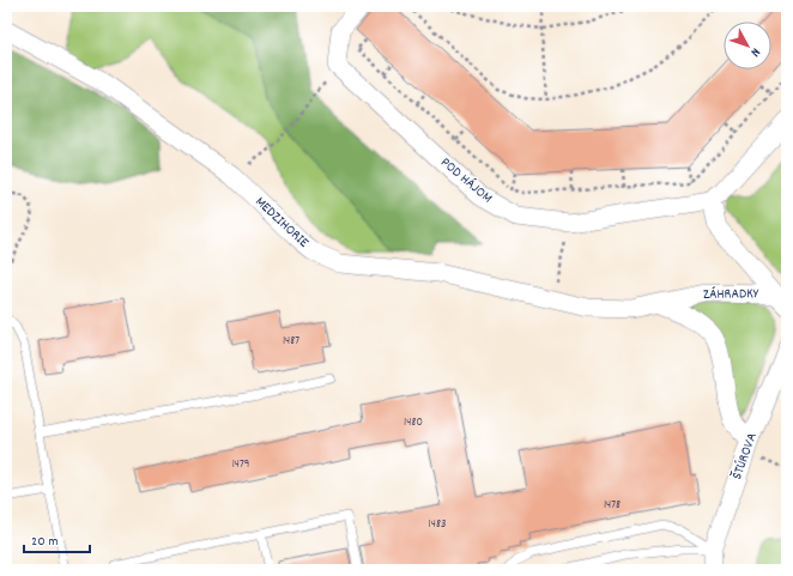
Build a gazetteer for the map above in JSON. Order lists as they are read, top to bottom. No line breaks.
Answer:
{"streets":{"street":["POD HÁJOM","MEDZIHORIE","ZÁHRADKY","ŠTÚROVA"]},"crossings":[["MEDZIHORIE","ZÁHRADKY"]],"house_numbers":["1487","1480","1479","1478","1483"],"scale_bar":"20 m","north":"bottom right"}
